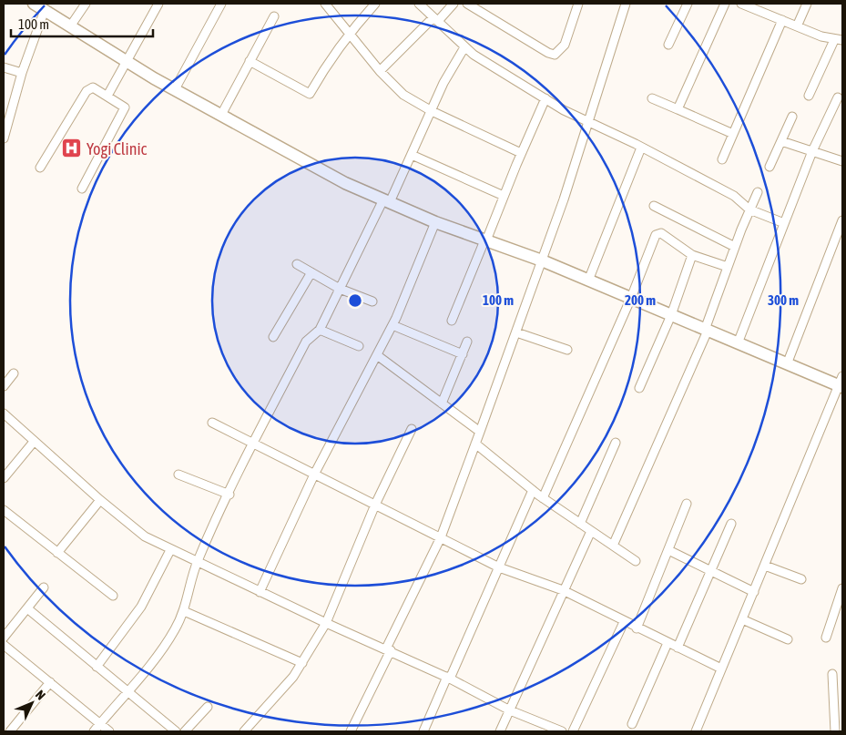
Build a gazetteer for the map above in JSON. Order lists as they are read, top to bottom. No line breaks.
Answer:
{"places":{"hospital":["Yogi Clinic"]},"scale_bar":"100 m","north":"top right","rings":["100 m","200 m","300 m"]}
